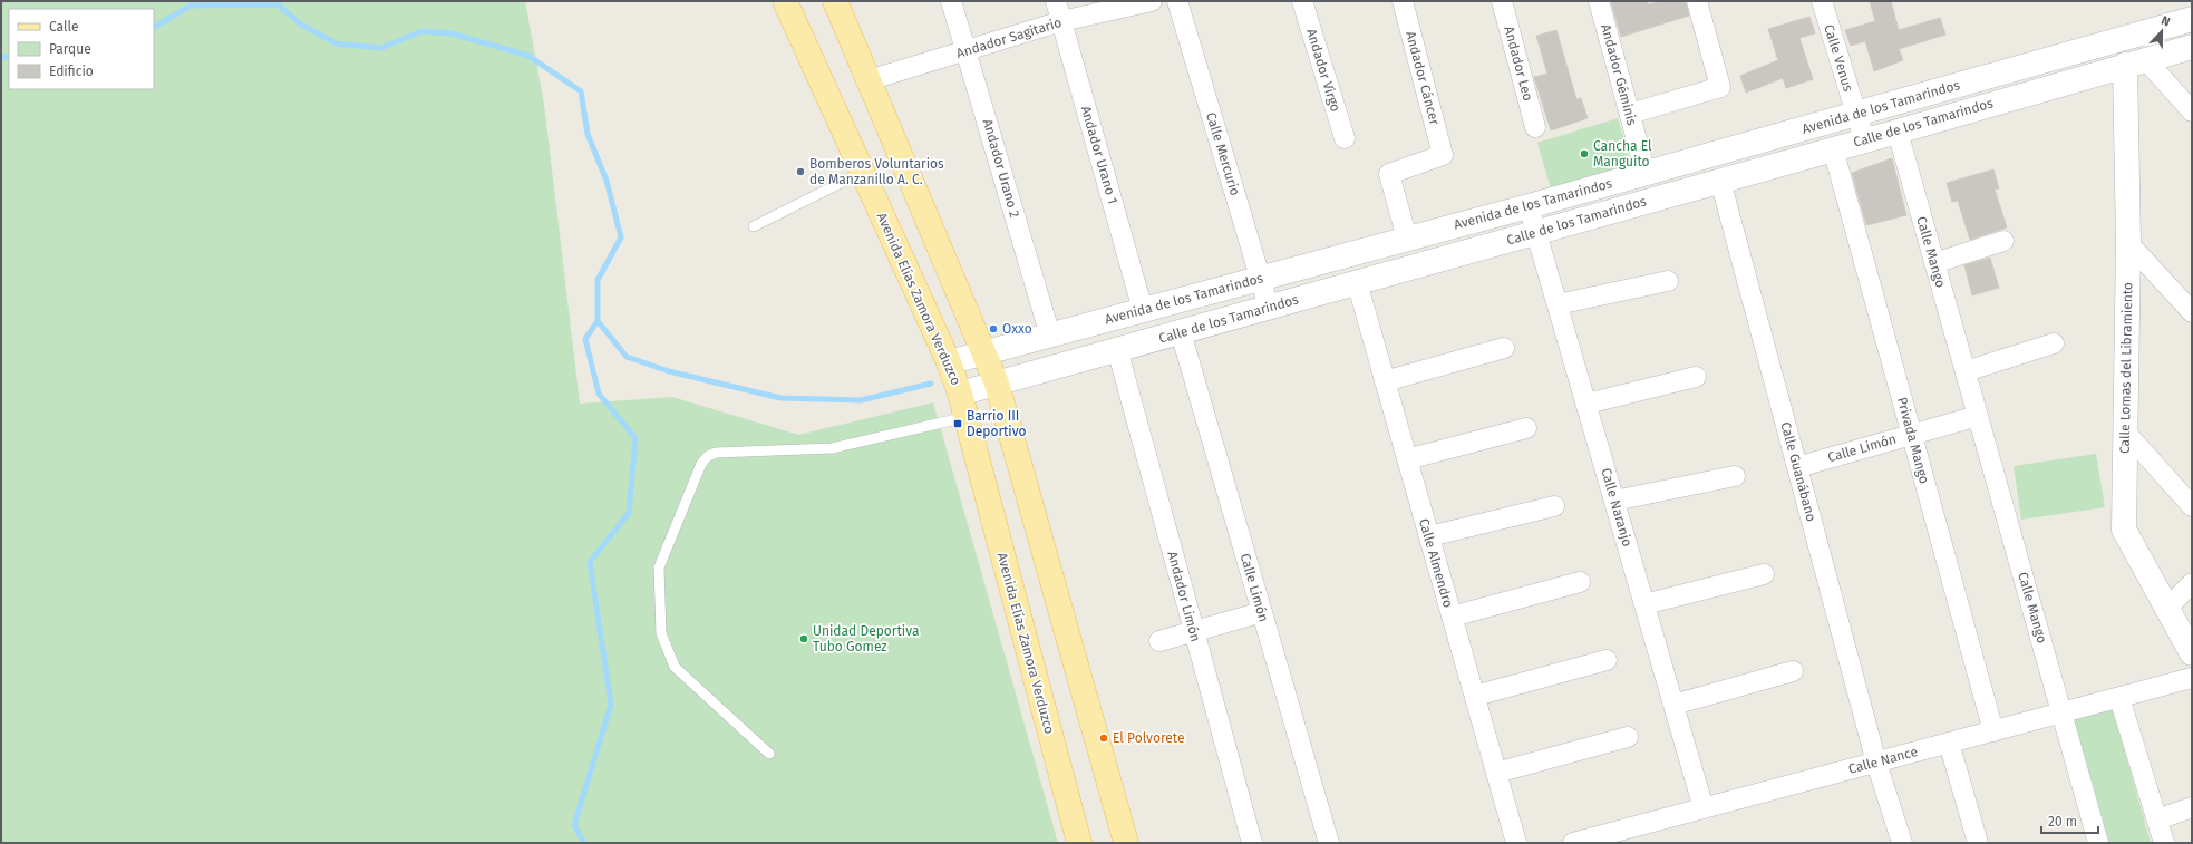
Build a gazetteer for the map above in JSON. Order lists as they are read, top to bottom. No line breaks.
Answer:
{"streets":{"main road":["Avenida Elías Zamora Verduzco"],"street":["Andador Sagitario","Calle Venus","Andador Leo","Andador Virgo","Andador Géminis","Andador Cáncer","Avenida de los Tamarindos","Calle de los Tamarindos","Calle Mercurio","Andador Urano 1","Andador Urano 2","Calle Mango","Calle Lomas del Libramiento","Privada Mango","Calle Limón","Calle Guanábano","Calle Naranjo","Calle Almendro","Andador Limón","Calle Nance"]},"crossings":[["Andador Sagitario","Andador Urano 1"],["Andador Sagitario","Andador Urano 2"],["Calle Venus","Avenida de los Tamarindos"],["Calle Venus","Calle de los Tamarindos"],["Andador Géminis","Avenida de los Tamarindos"],["Andador Cáncer","Avenida de los Tamarindos"],["Avenida de los Tamarindos","Calle Mercurio"],["Avenida de los Tamarindos","Andador Urano 1"],["Avenida de los Tamarindos","Andador Urano 2"],["Avenida de los Tamarindos","Avenida Elías Zamora Verduzco"],["Avenida de los Tamarindos","Calle Naranjo"],["Calle de los Tamarindos","Calle Mercurio"],["Calle de los Tamarindos","Calle Mango"],["Calle de los Tamarindos","Avenida Elías Zamora Verduzco"],["Calle de los Tamarindos","Calle Lomas del Libramiento"],["Calle de los Tamarindos","Privada Mango"],["Calle de los Tamarindos","Calle Limón"],["Calle de los Tamarindos","Calle Guanábano"],["Calle de los Tamarindos","Calle Naranjo"],["Calle de los Tamarindos","Calle Almendro"],["Calle de los Tamarindos","Andador Limón"],["Calle Mango","Calle Limón"],["Calle Mango","Calle Nance"],["Privada Mango","Calle Limón"],["Privada Mango","Calle Nance"],["Calle Limón","Calle Guanábano"],["Calle Guanábano","Calle Nance"],["Calle Naranjo","Calle Nance"]],"places":{"other":["Cancha El Manguito","Bomberos Voluntarios de Manzanillo A. C.","Oxxo","Unidad Deportiva Tubo Gomez","El Polvorete"],"transit":["Barrio III Deportivo"]},"legend":["Calle","Parque","Edificio"],"scale_bar":"20 m","north":"top"}
